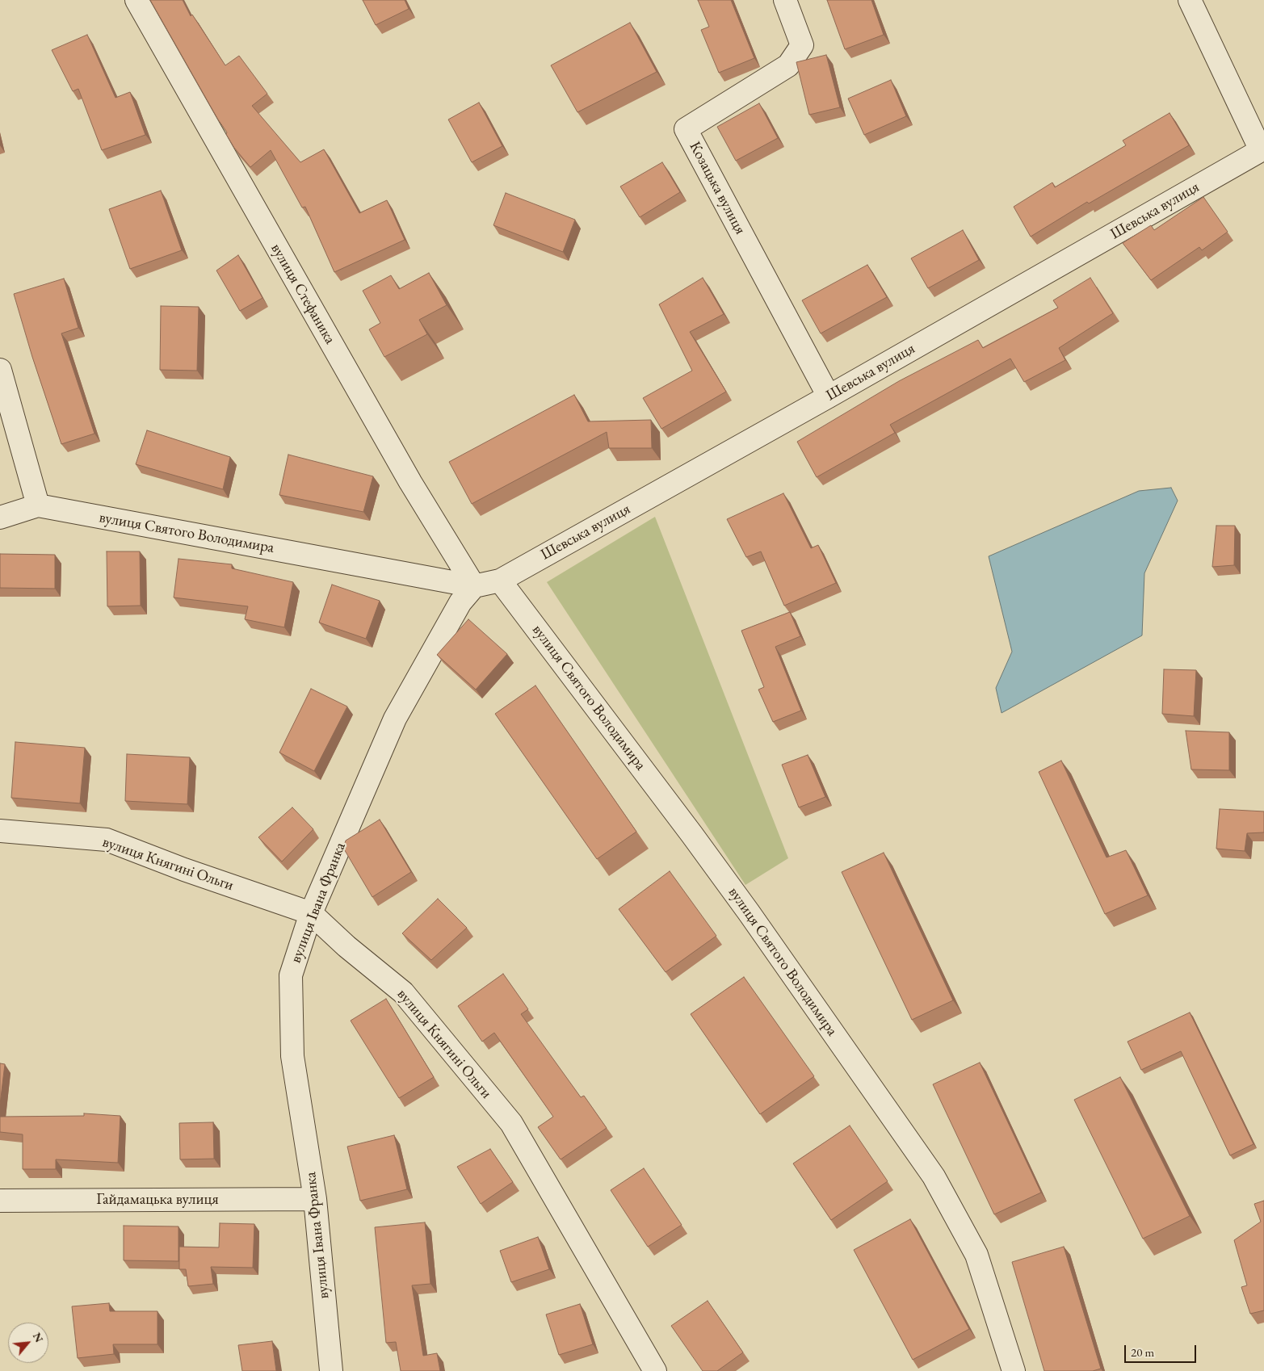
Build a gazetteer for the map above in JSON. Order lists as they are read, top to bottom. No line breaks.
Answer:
{"streets":{"street":["Козацька вулиця","Шевська вулиця","вулиця Стефаника","вулиця Святого Володимира","вулиця Княгині Ольги","вулиця Івана Франка","Гайдамацька вулиця"]},"crossings":[["Козацька вулиця","Шевська вулиця"],["Шевська вулиця","вулиця Стефаника"],["Шевська вулиця","вулиця Святого Володимира"],["Шевська вулиця","вулиця Івана Франка"],["вулиця Стефаника","вулиця Святого Володимира"],["вулиця Стефаника","вулиця Івана Франка"],["вулиця Святого Володимира","вулиця Івана Франка"],["вулиця Княгині Ольги","вулиця Івана Франка"],["вулиця Івана Франка","Гайдамацька вулиця"]],"scale_bar":"20 m","north":"top right"}
